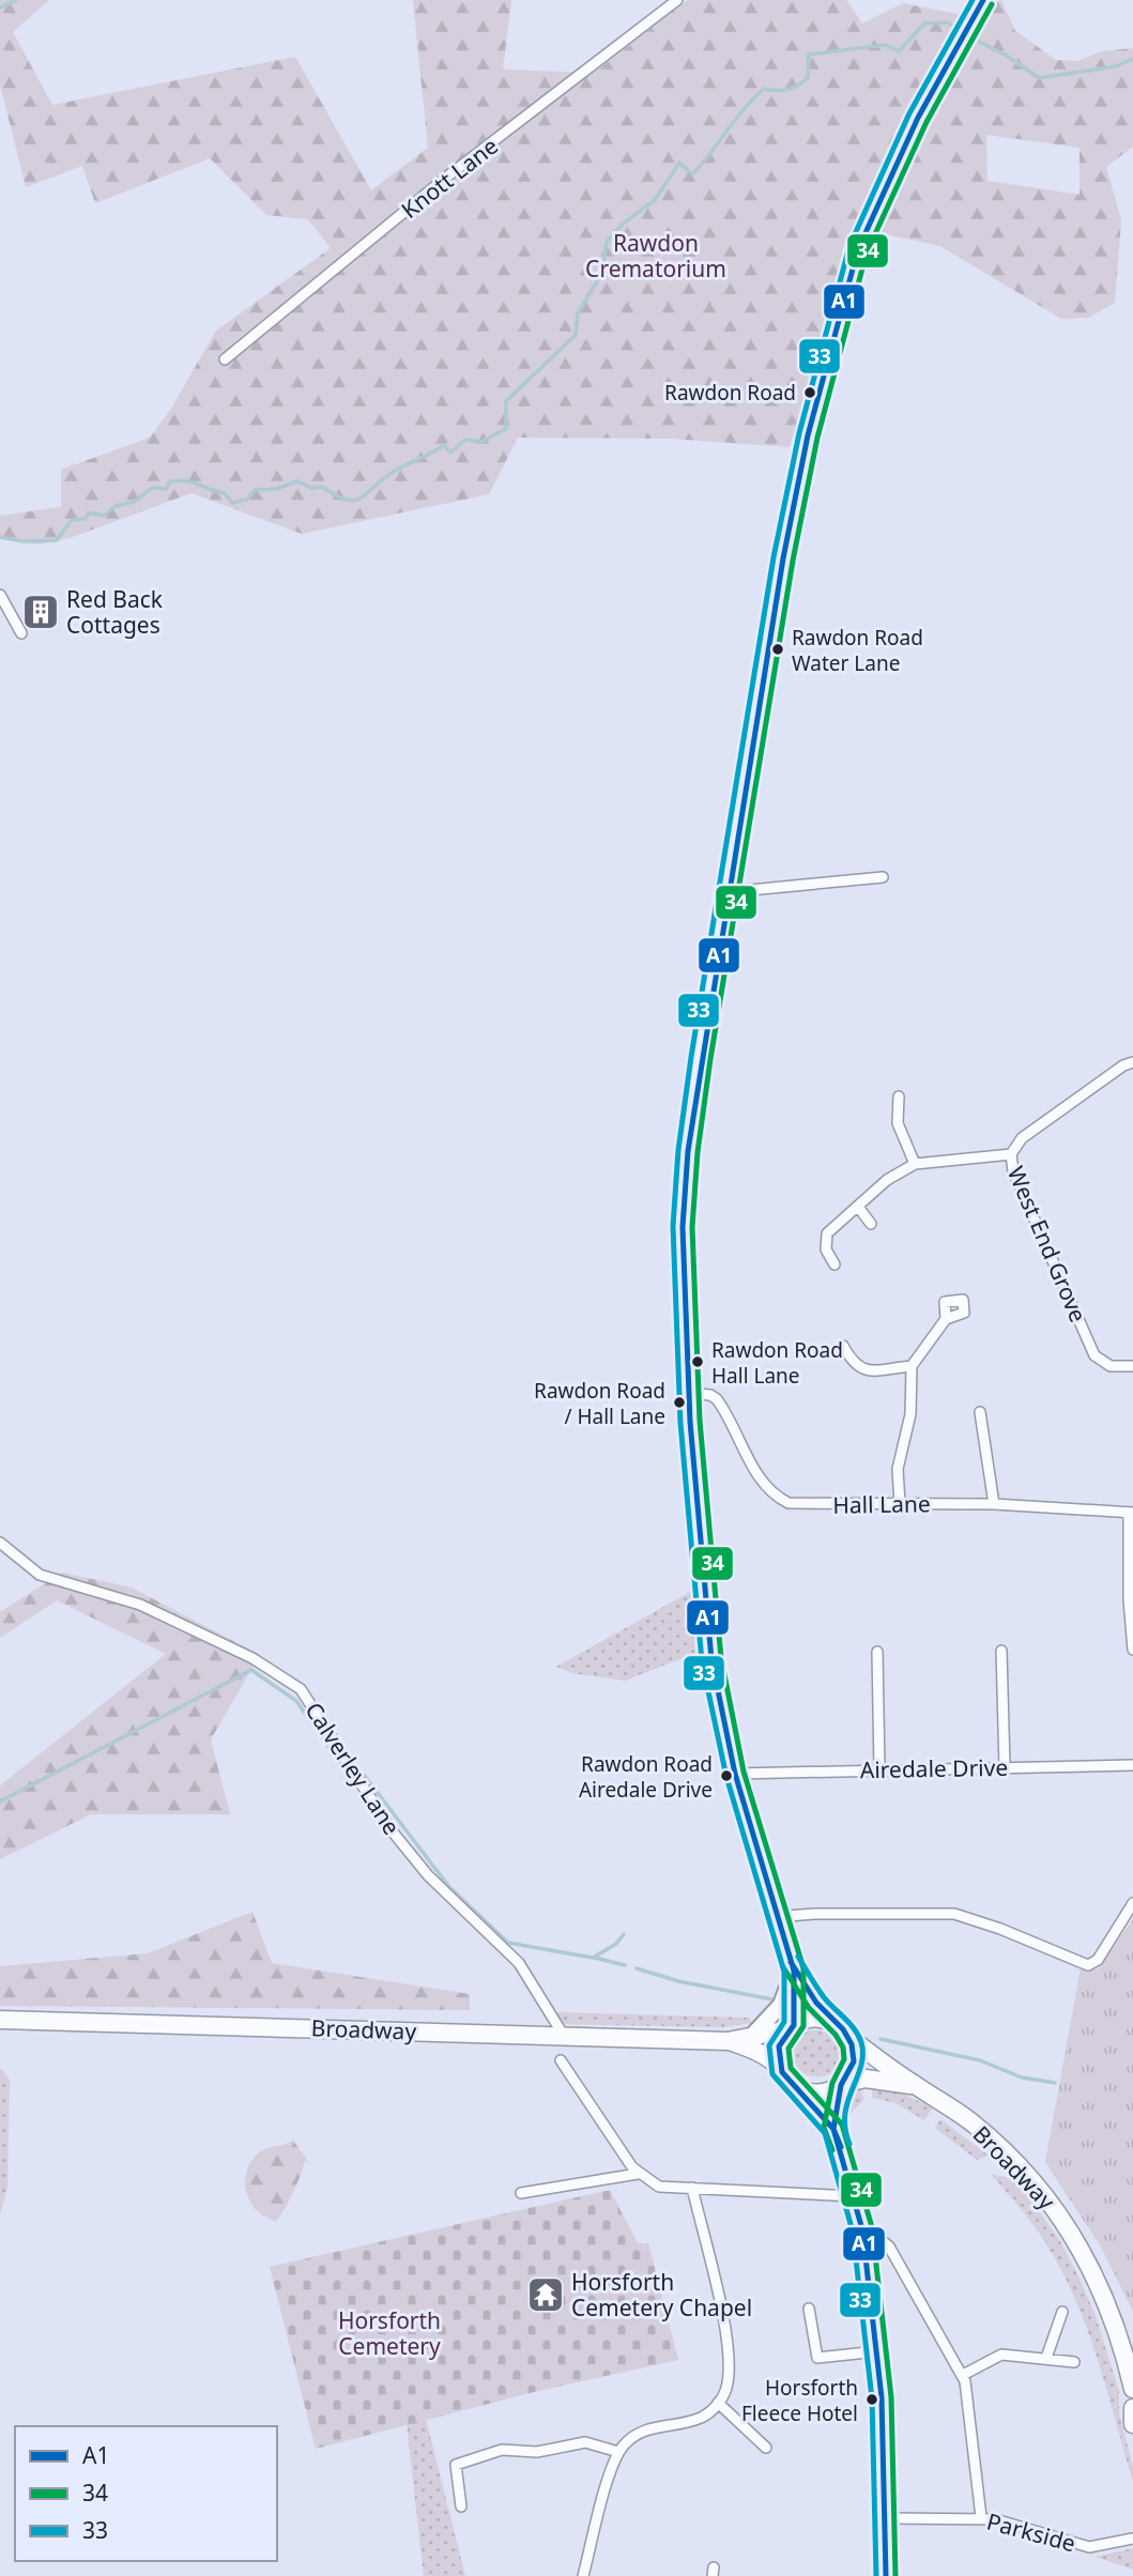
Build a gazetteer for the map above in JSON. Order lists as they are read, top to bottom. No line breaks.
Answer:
{"streets":{"highway":["Broadway"],"street":["Knott Lane","West End Grove","Hall Lane","Calverley Lane","Airedale Drive","Parkside"]},"crossings":[["Calverley Lane","Broadway"]],"parks":["Rawdon Crematorium","Horsforth Cemetery"],"places":{"other":["Rawdon Road","Rawdon Road Water Lane","Rawdon Road Hall Lane","Rawdon Road / Hall Lane","Rawdon Road Airedale Drive","Horsforth Fleece Hotel"],"building":["Red Back Cottages"],"temple":["Horsforth Cemetery Chapel"]},"lines":["transit line A1","transit line 33","transit line 34"],"legend":["A1","34","33"]}
